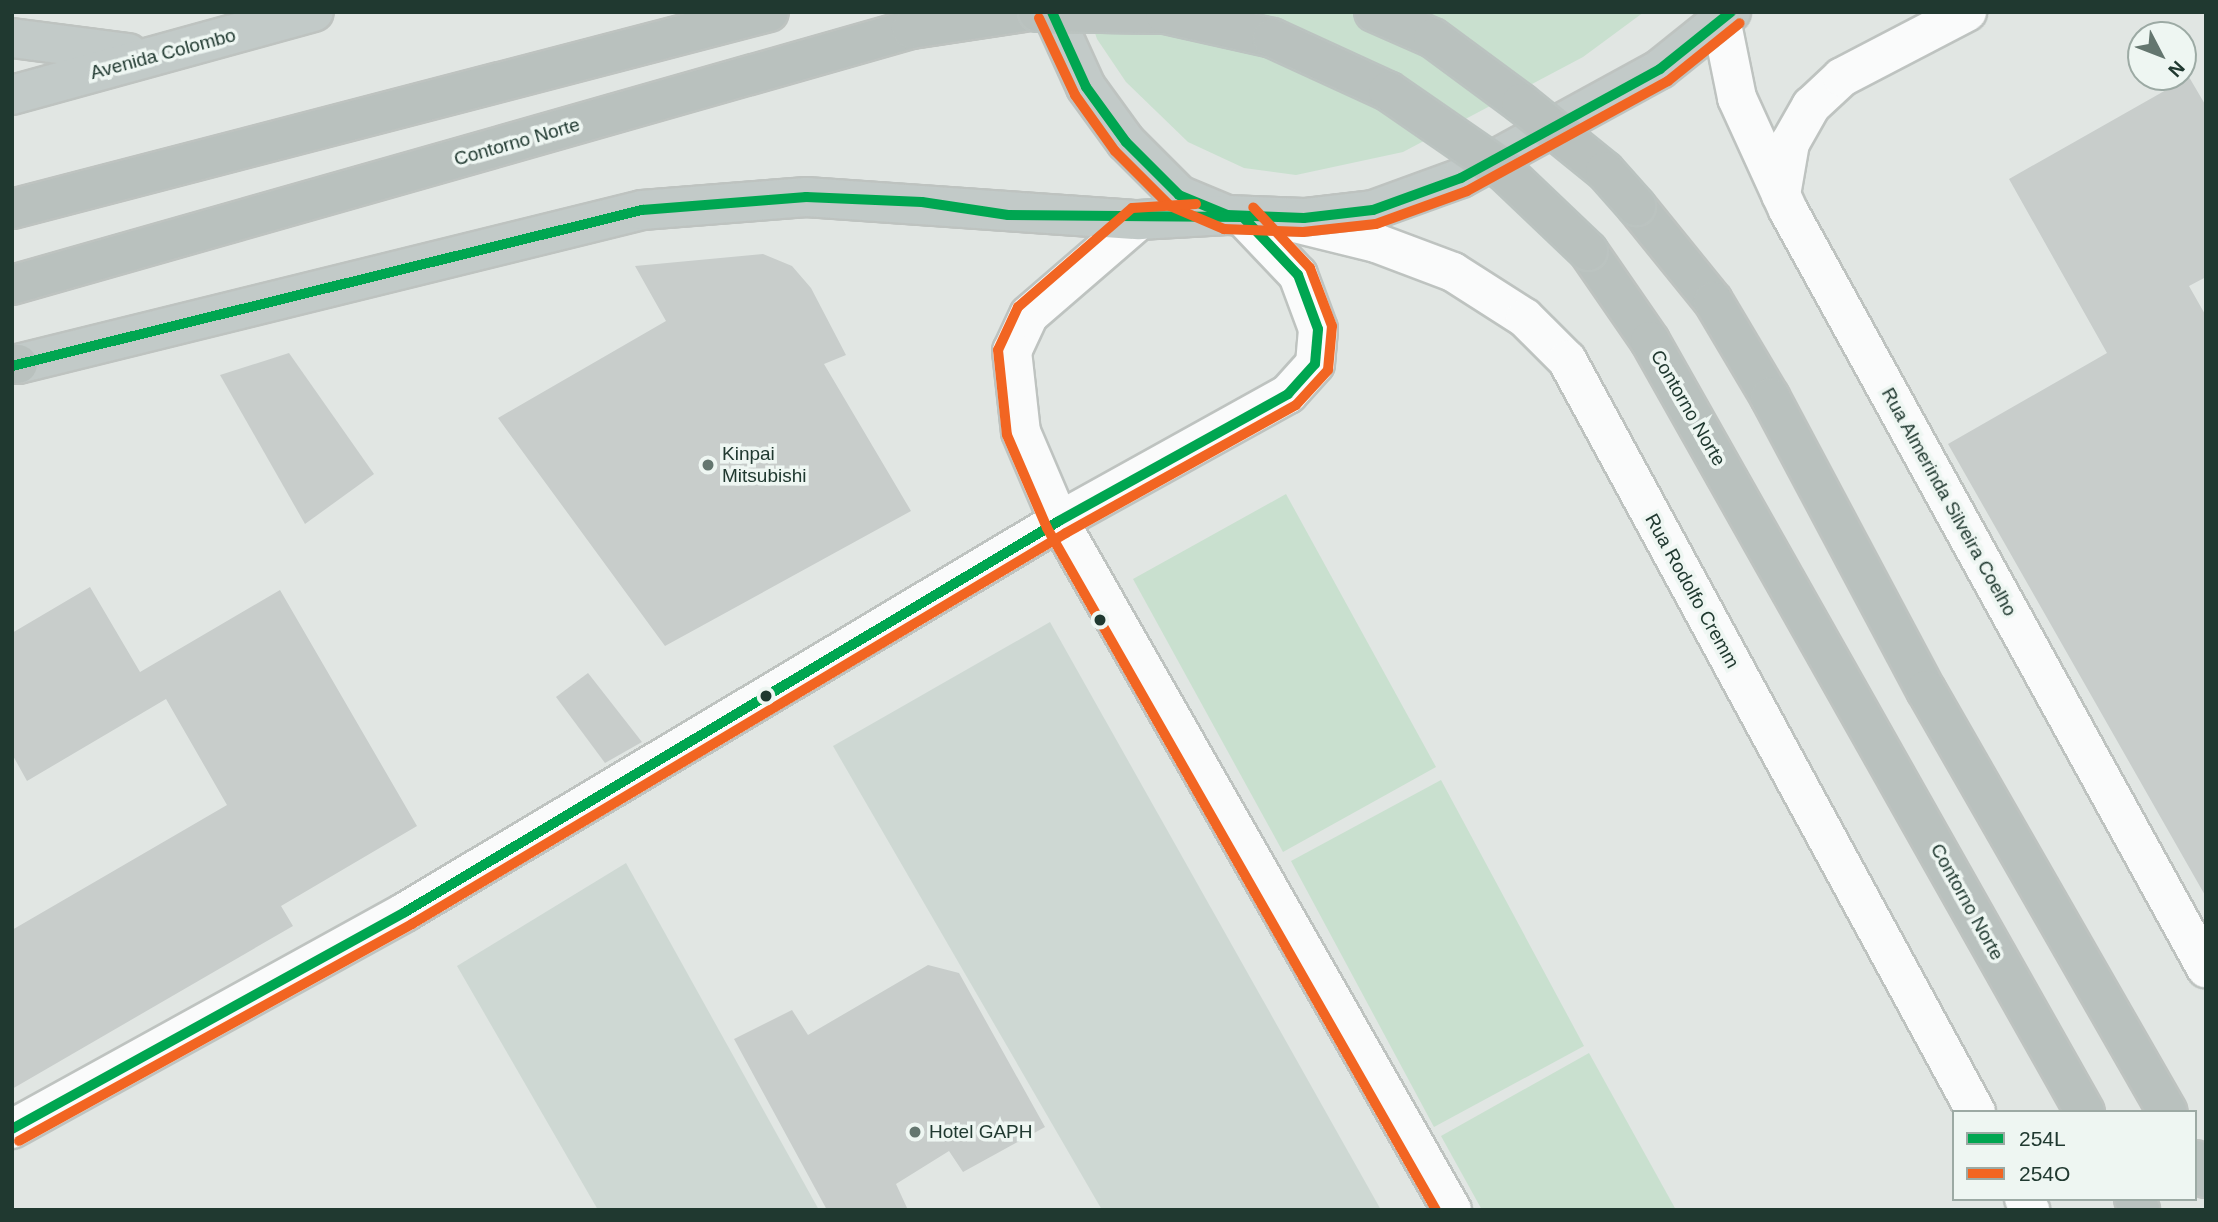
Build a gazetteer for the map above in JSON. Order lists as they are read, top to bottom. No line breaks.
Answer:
{"streets":{"highway":["Avenida Colombo","Contorno Norte"],"street":["Rua Almerinda Silveira Coelho","Rua Rodolfo Cremm"]},"places":["Kinpai Mitsubishi","Hotel GAPH"],"lines":["transit line 254L","transit line 254O"],"legend":["254L","254O"],"north":"bottom right"}
